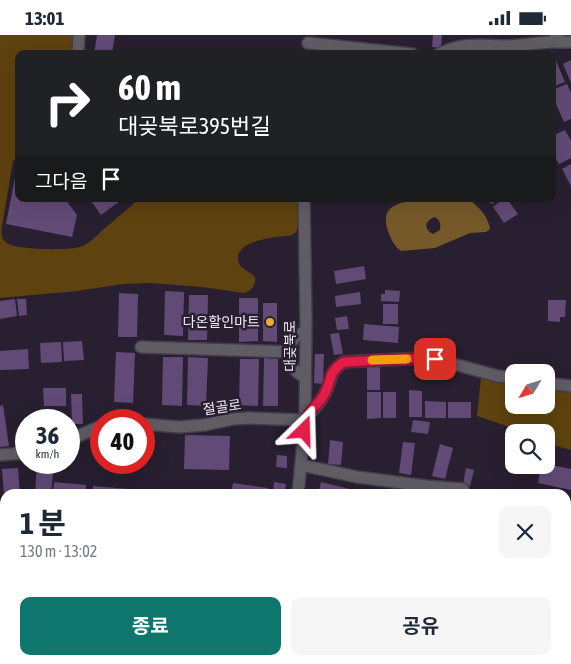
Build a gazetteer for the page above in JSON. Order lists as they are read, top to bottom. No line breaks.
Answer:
{"streets":{"street":["대곶북로","절골로"]},"crossings":[["대곶북로","절골로"]],"places":["다온할인마트"],"north":"bottom left","page":{"status":"13:01","turn":["60 m","대곶북로395번길"],"then":"그다음","speed":"36 km/h","limit":"40","heading":["1 분","130 m · 13:02"],"buttons":["종료","공유"]}}
